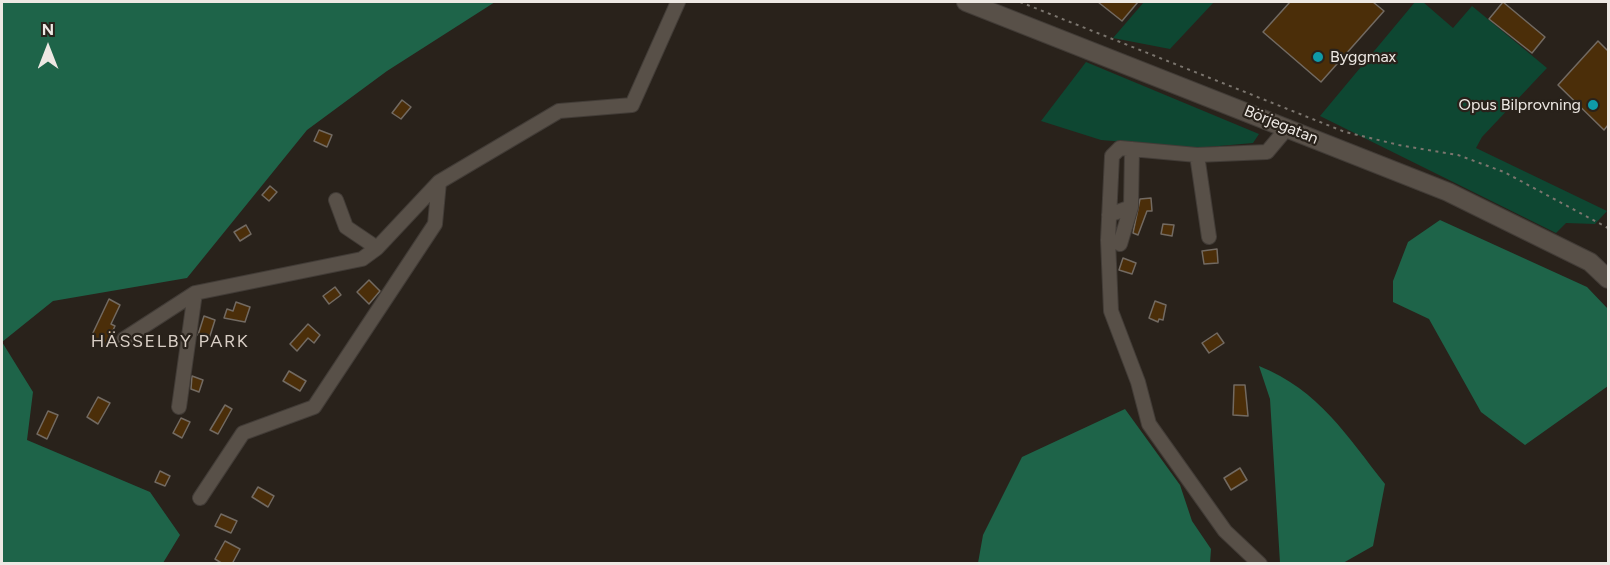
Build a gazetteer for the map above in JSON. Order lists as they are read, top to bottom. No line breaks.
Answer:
{"streets":{"main road":["Börjegatan"]},"districts":["HÄSSELBY PARK"],"places":["Byggmax","Opus Bilprovning"],"north":"top"}
